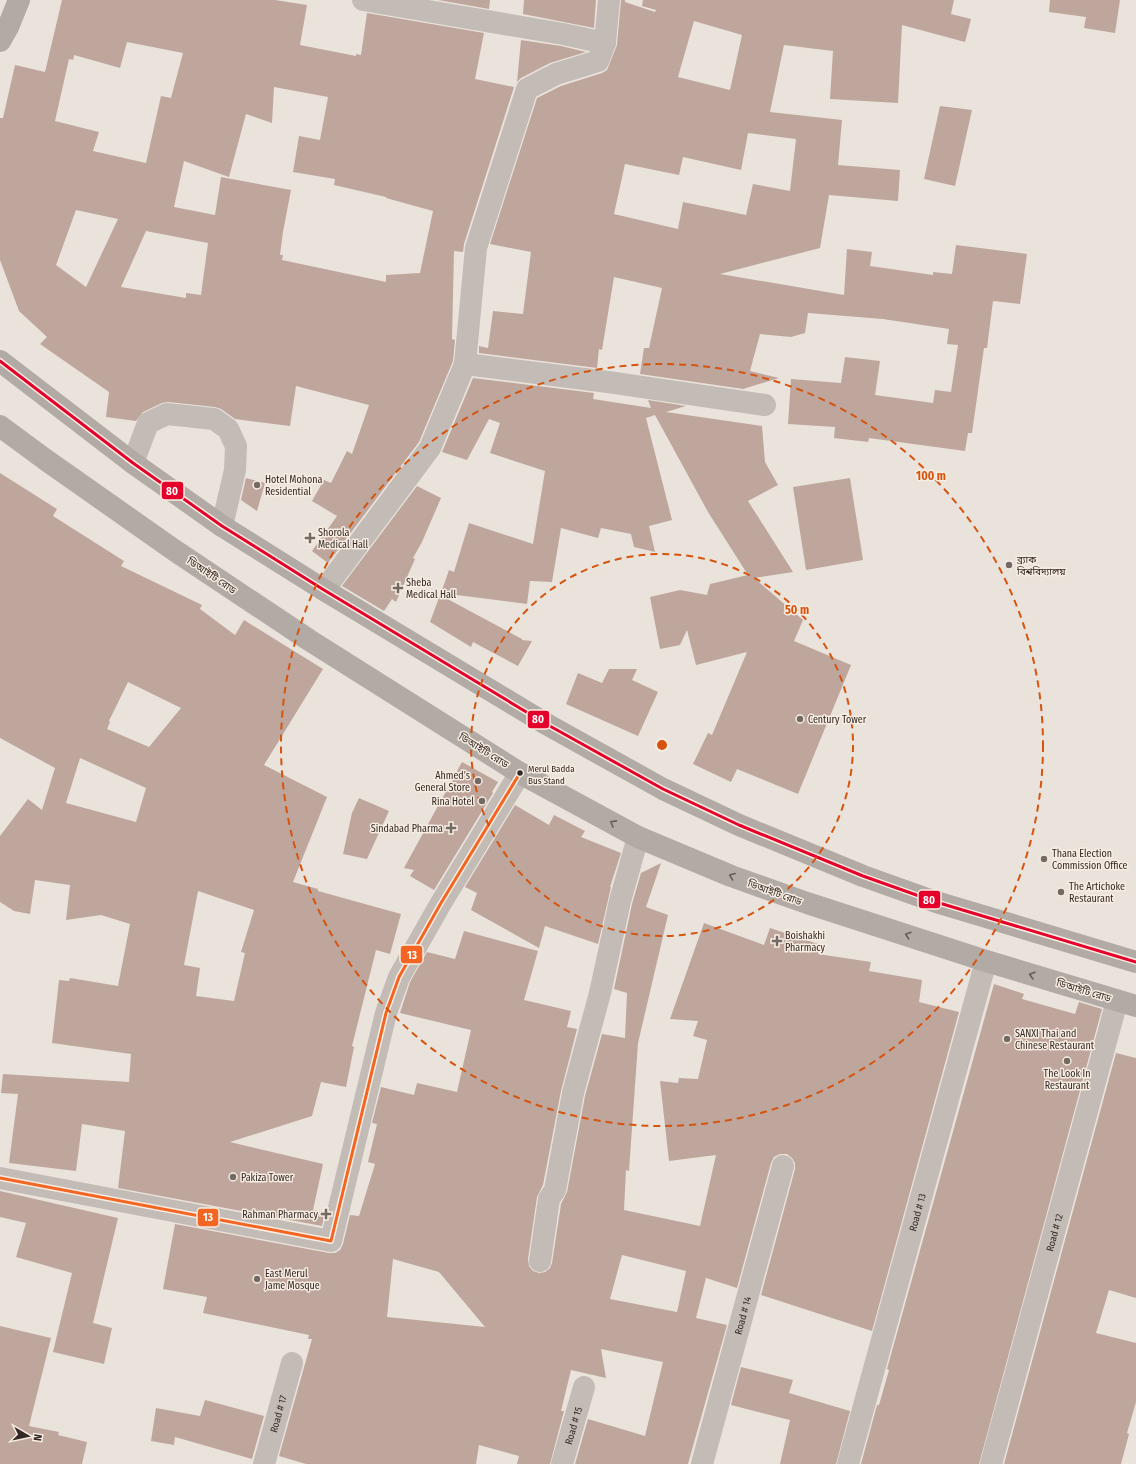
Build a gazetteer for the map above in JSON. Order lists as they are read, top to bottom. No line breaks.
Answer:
{"streets":{"main road":["ডিআইটি রোড"],"street":["Road # 13","Road # 12","Road # 14","Road # 17","Road # 15"]},"crossings":[["ডিআইটি রোড","Road # 13"],["ডিআইটি রোড","Road # 12"]],"places":{"other":["Hotel Mohona Residential","ব্র্যাক বিশ্ববিদ্যালয়","Century Tower","Merul Badda Bus Stand","Ahmed’s General Store","Rina Hotel","Thana Election Commission Office","The Artichoke Restaurant","SANXI Thai and Chinese Restaurant","The Look In Restaurant","Pakiza Tower","East Merul Jame Mosque"],"health":["Shorola Medical Hall","Sheba Medical Hall","Sindabad Pharma","Boishakhi Pharmacy","Rahman Pharmacy"]},"lines":["transit line 80","transit line 13"],"north":"right","rings":["100 m","50 m"]}
